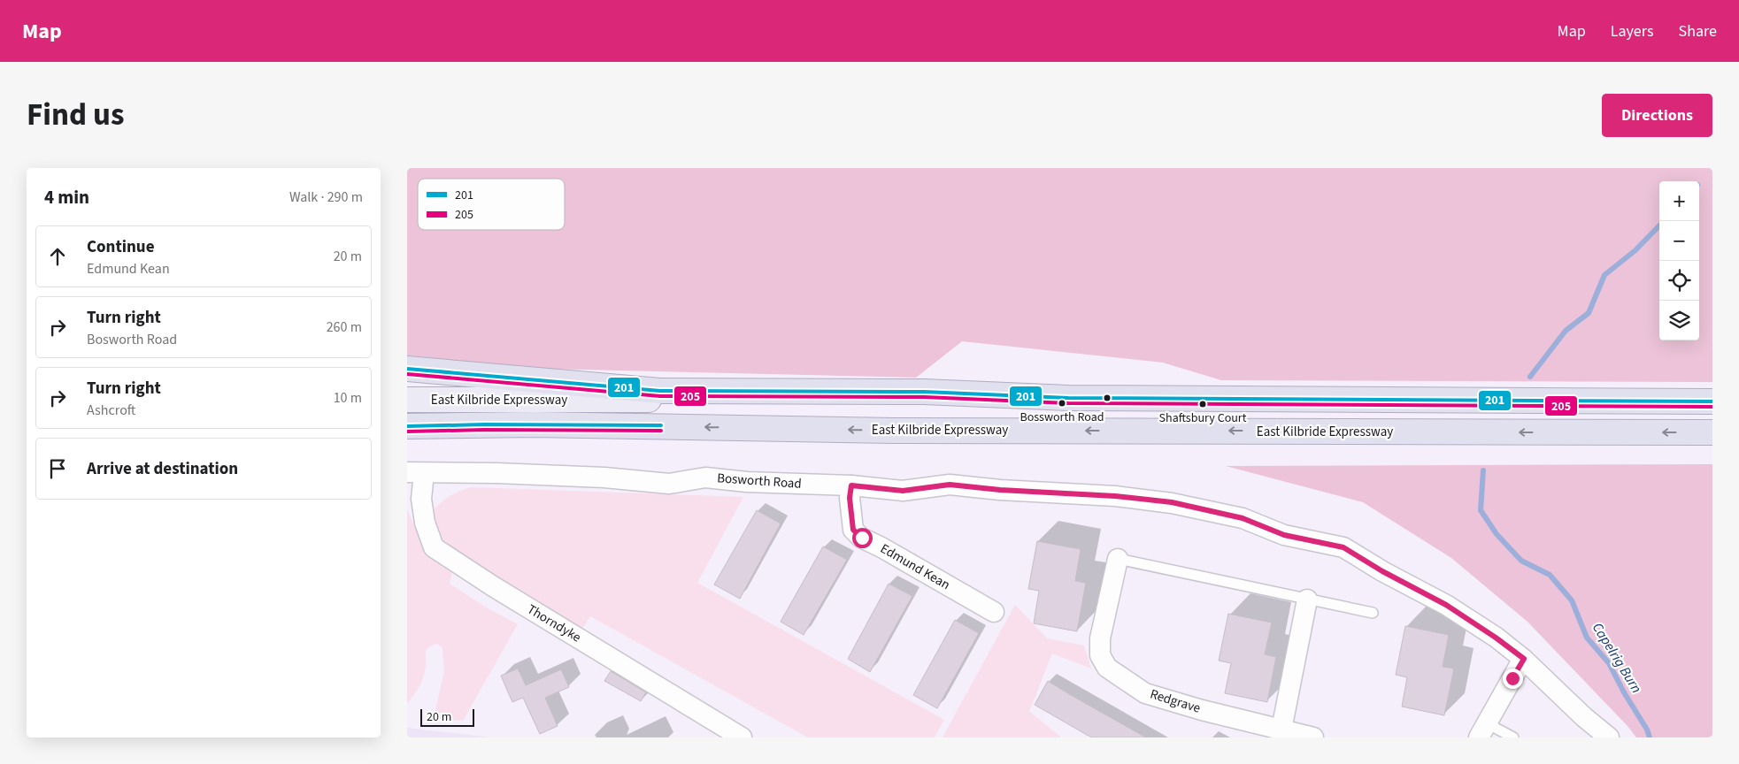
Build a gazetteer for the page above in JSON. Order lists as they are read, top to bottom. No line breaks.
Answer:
{"streets":{"highway":["East Kilbride Expressway"],"street":["Bosworth Road","Edmund Kean","Thorndyke","Redgrave"]},"crossings":[["Bosworth Road","Edmund Kean"],["Bosworth Road","Thorndyke"]],"water":["Capelrig Burn"],"places":["Bossworth Road","Shaftsbury Court"],"lines":["transit line 201","transit line 205"],"legend":["201","205"],"scale_bar":"20 m","page":{"header":"Map","nav":["Map","Layers","Share"],"title":"Find us","buttons":"Directions","heading":["4 min","Walk · 290 m"],"map_buttons":["+","−"],"list":[["Continue","Edmund Kean","20 m"],["Turn right","Bosworth Road","260 m"],["Turn right","Ashcroft","10 m"],"Arrive at destination"],"scale":"20 m"}}
